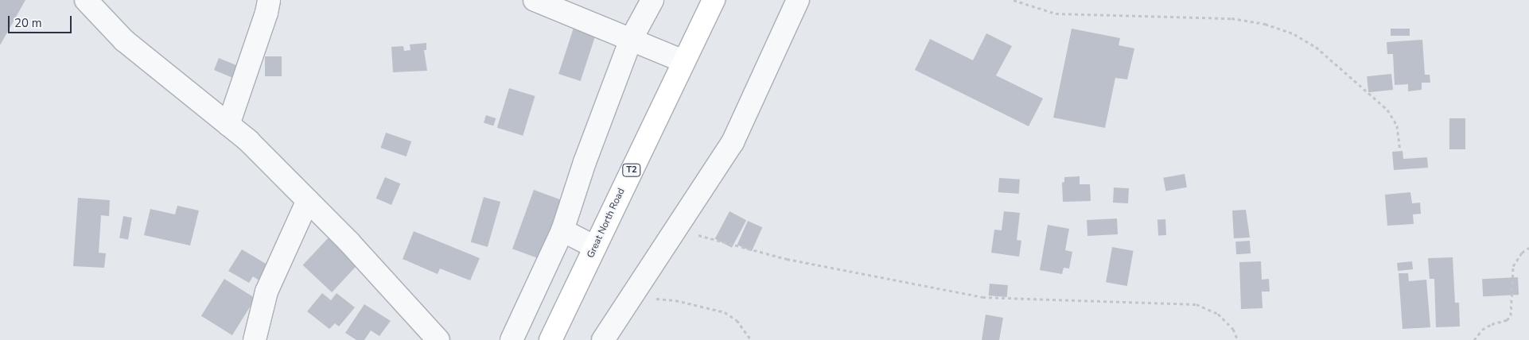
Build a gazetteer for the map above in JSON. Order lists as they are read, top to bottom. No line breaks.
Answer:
{"streets":{"highway":["T2","Great North Road"]},"scale_bar":"20 m"}
